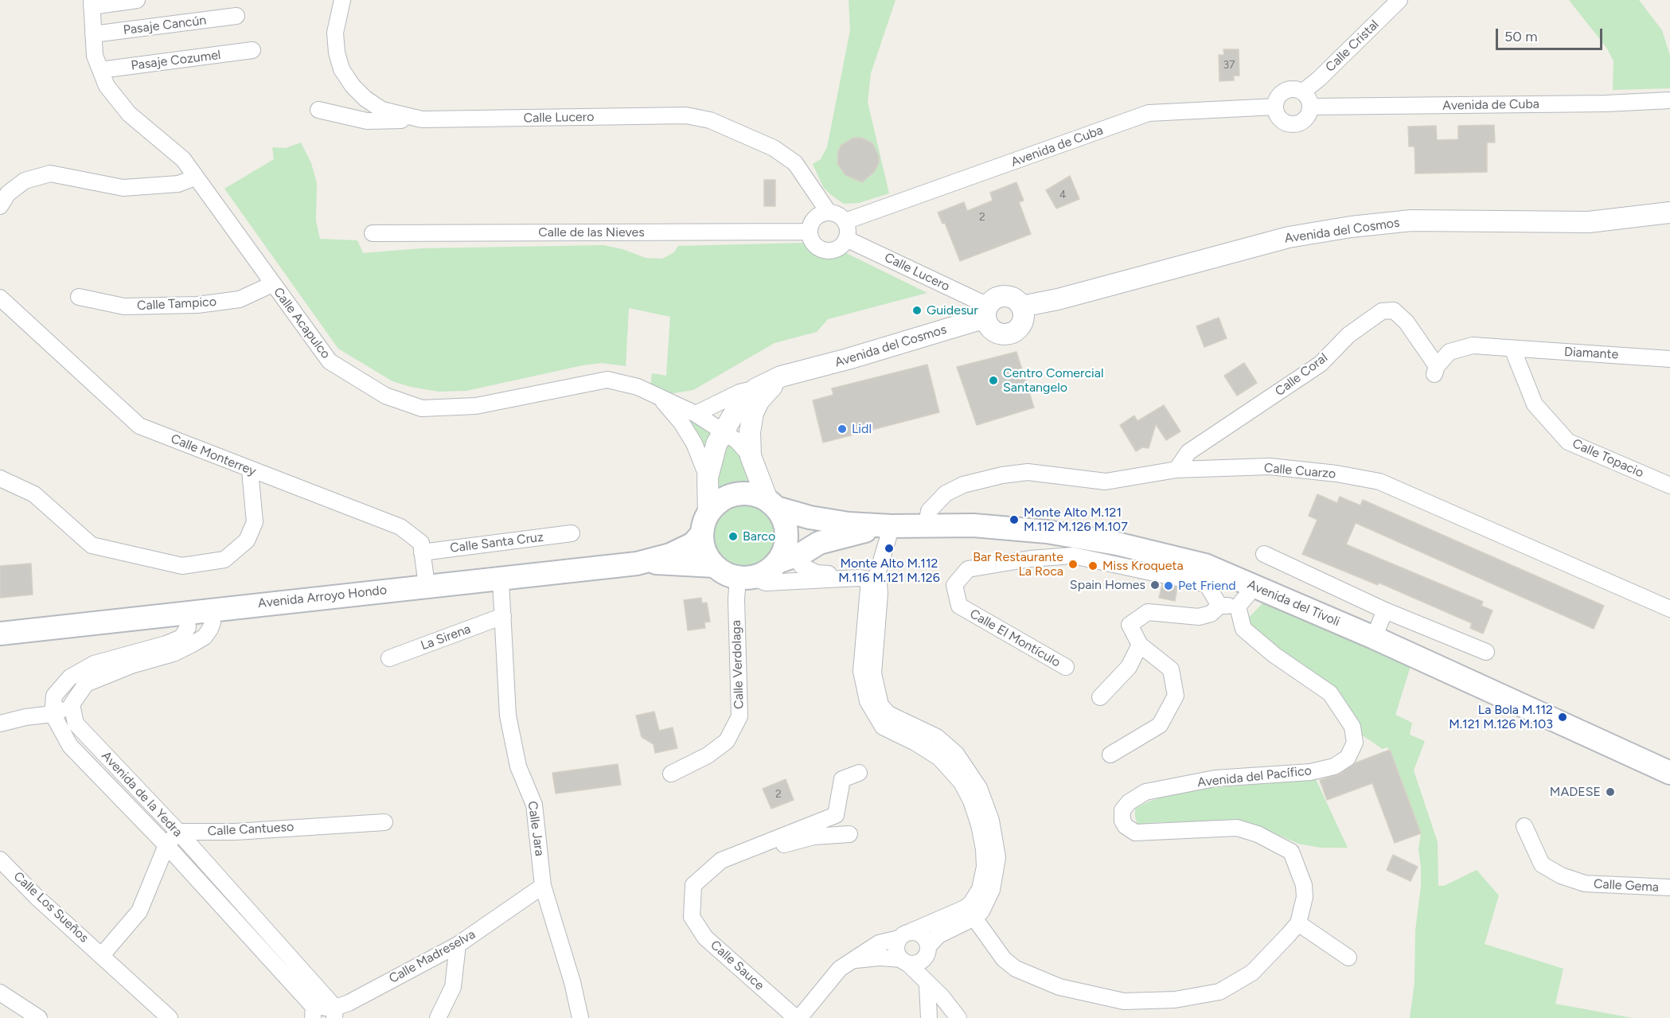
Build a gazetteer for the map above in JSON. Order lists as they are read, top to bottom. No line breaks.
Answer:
{"streets":{"main road":["Avenida Arroyo Hondo","Avenida del Tívoli"],"street":["Pasaje Cancún","Calle Cristal","Pasaje Cozumel","Avenida de Cuba","Calle Lucero","Avenida del Cosmos","Calle de las Nieves","Calle Tampico","Calle Acapulco","Diamante","Calle Coral","Calle Monterrey","Calle Topacio","Calle Cuarzo","Calle Santa Cruz","La Sirena","Calle El Montículo","Calle Verdolaga","Avenida del Pacífico","Avenida de la Yedra","Calle Jara","Calle Cantueso","Calle Gema","Calle Los Sueños","Calle Madreselva","Calle Sauce"]},"crossings":[["Pasaje Cancún","Calle Acapulco"],["Calle Cristal","Avenida de Cuba"],["Pasaje Cozumel","Calle Acapulco"],["Avenida de Cuba","Calle Lucero"],["Avenida de Cuba","Calle de las Nieves"],["Calle Lucero","Avenida del Cosmos"],["Calle Lucero","Calle de las Nieves"],["Calle Tampico","Calle Acapulco"],["Diamante","Calle Coral"],["Diamante","Calle Topacio"],["Calle Coral","Calle Cuarzo"],["Calle Monterrey","Calle Santa Cruz"],["Calle Monterrey","Avenida Arroyo Hondo"],["Calle Cuarzo","Avenida del Tívoli"],["Avenida Arroyo Hondo","Avenida del Tívoli"],["Avenida Arroyo Hondo","Calle Verdolaga"],["Avenida Arroyo Hondo","Calle Jara"],["Avenida del Tívoli","Calle Verdolaga"],["La Sirena","Calle Jara"],["Avenida de la Yedra","Calle Cantueso"],["Avenida de la Yedra","Calle Madreselva"],["Calle Jara","Calle Madreselva"]],"places":["Guidesur","Centro Comercial Santangelo","Lidl","Monte Alto M.121 M.112 M.126 M.107","Barco","Monte Alto M.112 M.116 M.121 M.126","Bar Restaurante La Roca","Miss Kroqueta","Spain Homes","Pet Friend","La Bola M.112 M.121 M.126 M.103","MADESE"],"house_numbers":["37","4","2","2"],"scale_bar":"50 m"}
